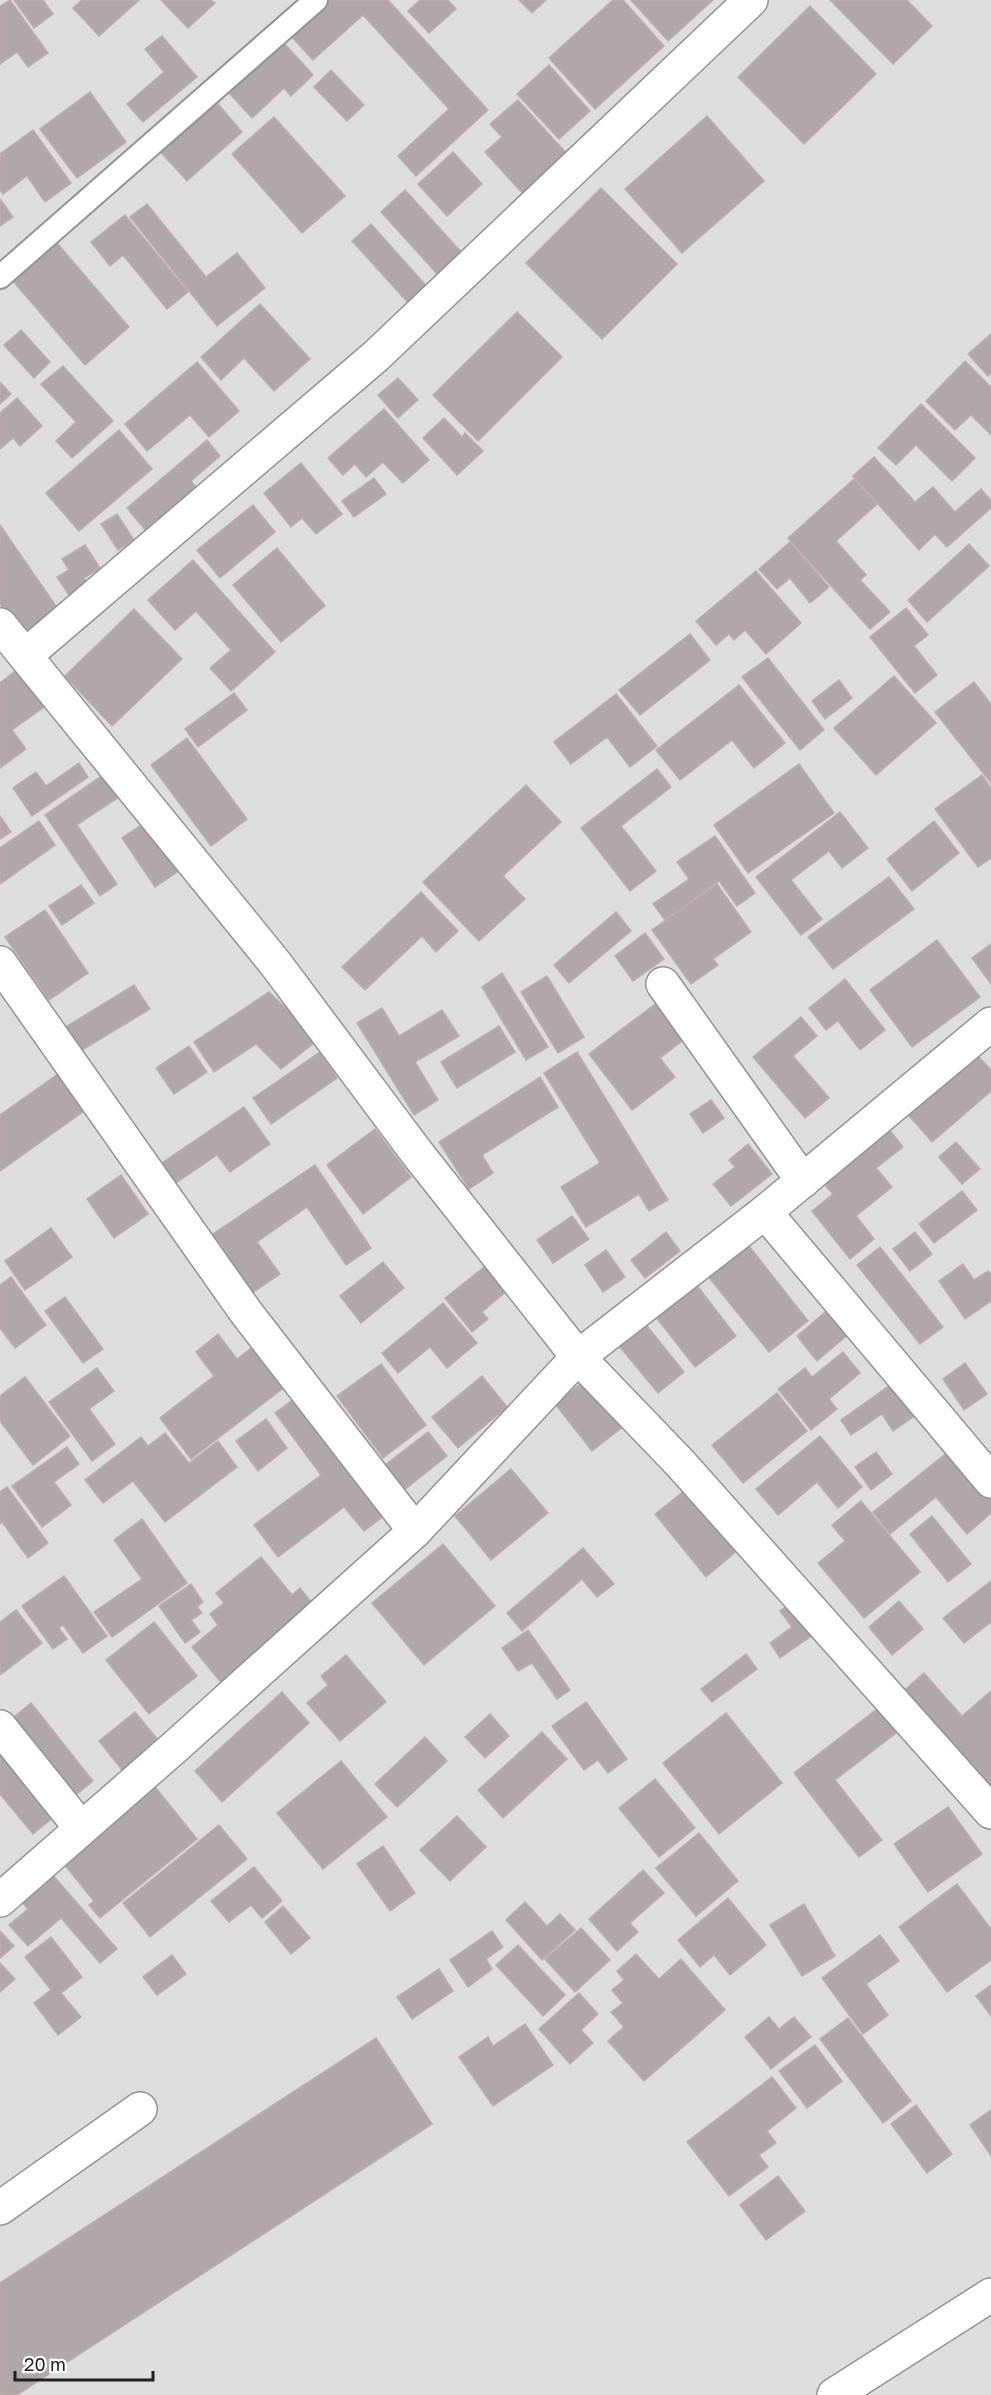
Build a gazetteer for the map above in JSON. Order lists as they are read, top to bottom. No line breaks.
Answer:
{"scale_bar":"20 m"}
